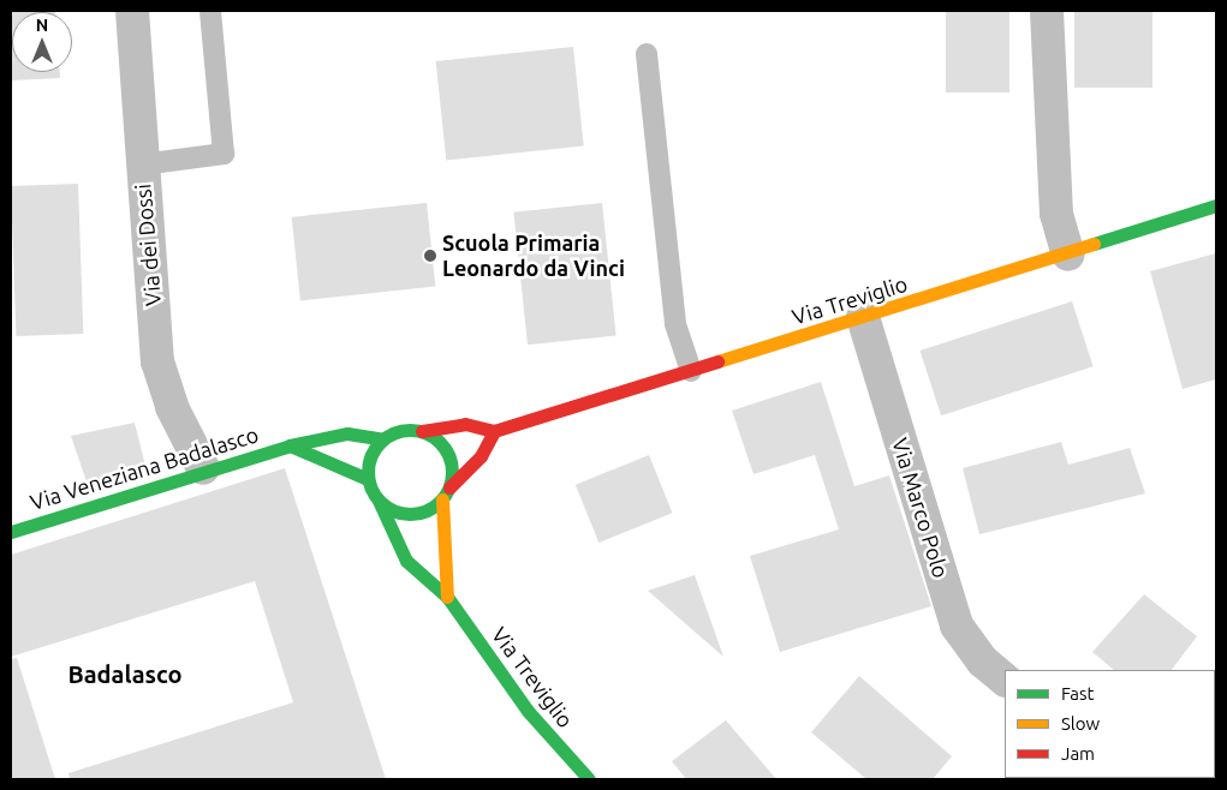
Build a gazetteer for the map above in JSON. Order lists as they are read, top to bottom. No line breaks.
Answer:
{"streets":{"street":["Via dei Dossi","Via Treviglio","Via Veneziana Badalasco","Via Marco Polo"]},"crossings":[["Via dei Dossi","Via Veneziana Badalasco"],["Via Treviglio","Via Veneziana Badalasco"],["Via Treviglio","Via Marco Polo"]],"districts":["Badalasco"],"places":["Scuola Primaria Leonardo da Vinci"],"legend":["Fast","Slow","Jam"],"north":"top"}
